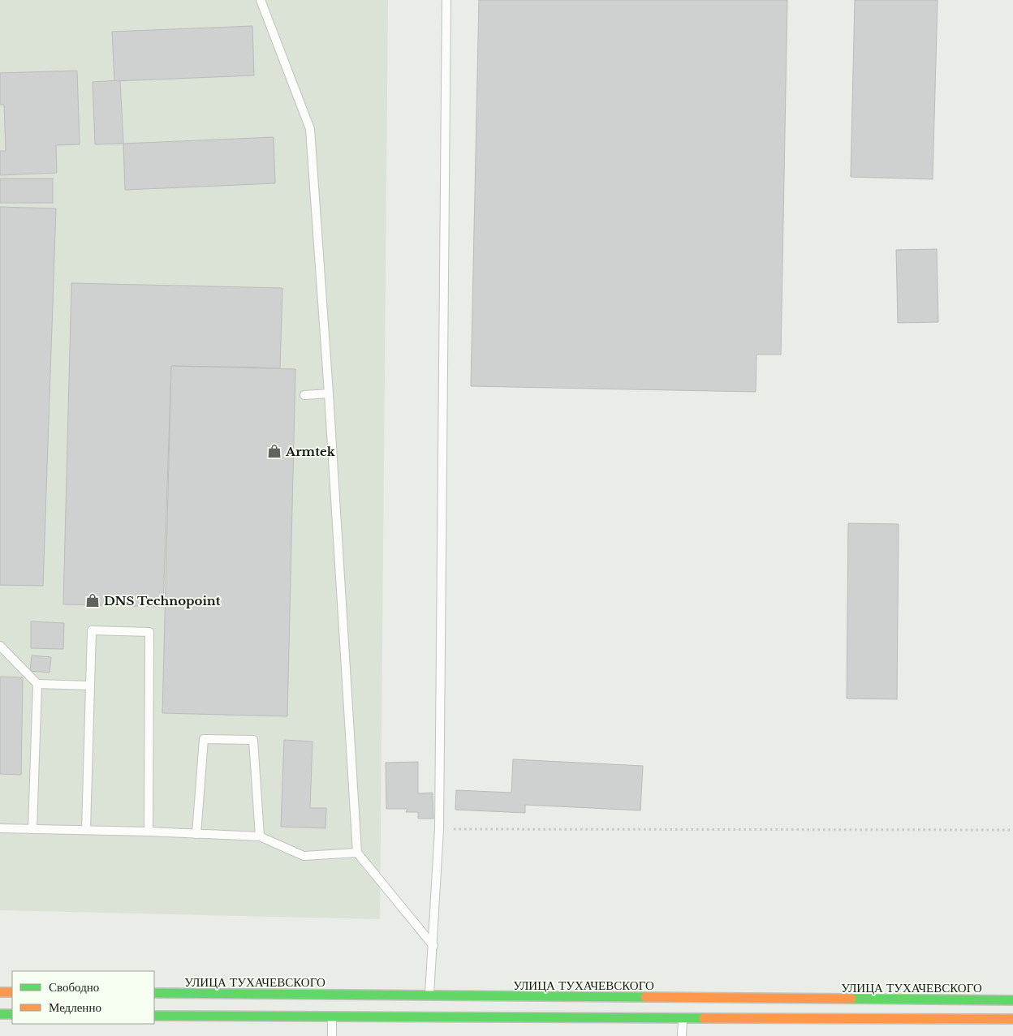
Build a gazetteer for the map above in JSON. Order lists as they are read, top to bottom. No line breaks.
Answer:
{"streets":{"main road":["УЛИЦА ТУХАЧЕВСКОГО"]},"places":{"shop":["Armtek","DNS Technopoint"]},"legend":["Свободно","Медленно"]}
